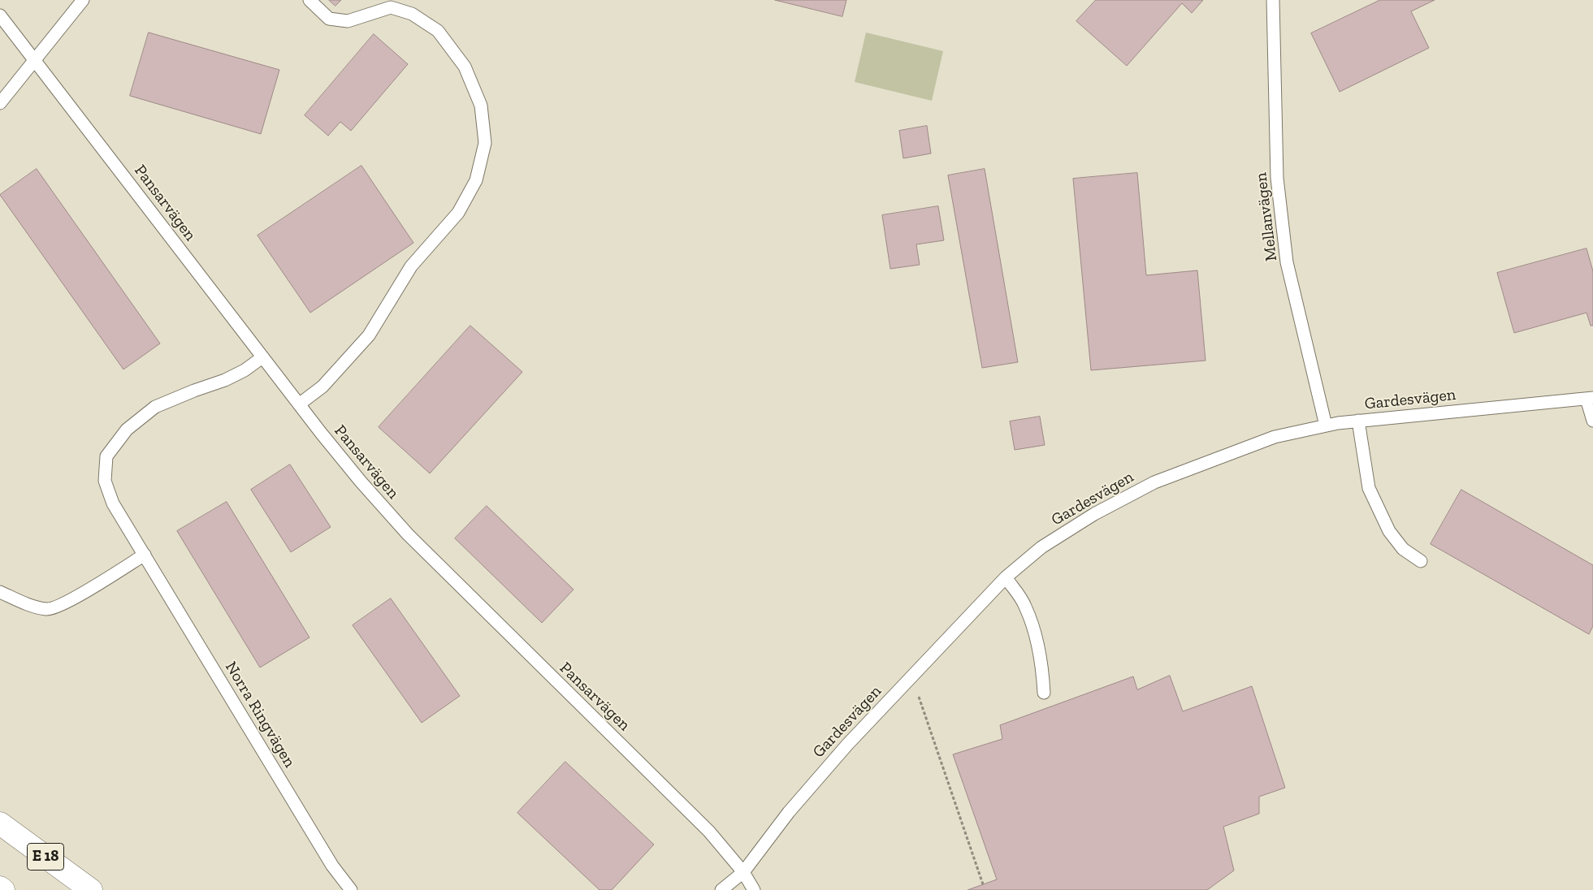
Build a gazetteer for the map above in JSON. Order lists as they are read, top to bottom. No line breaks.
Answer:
{"streets":{"highway":["E 18"],"lane":["Pansarvägen","Mellanvägen","Gardesvägen","Norra Ringvägen"]},"crossings":[["Pansarvägen","Gardesvägen"],["Pansarvägen","Norra Ringvägen"],["Mellanvägen","Gardesvägen"]]}
